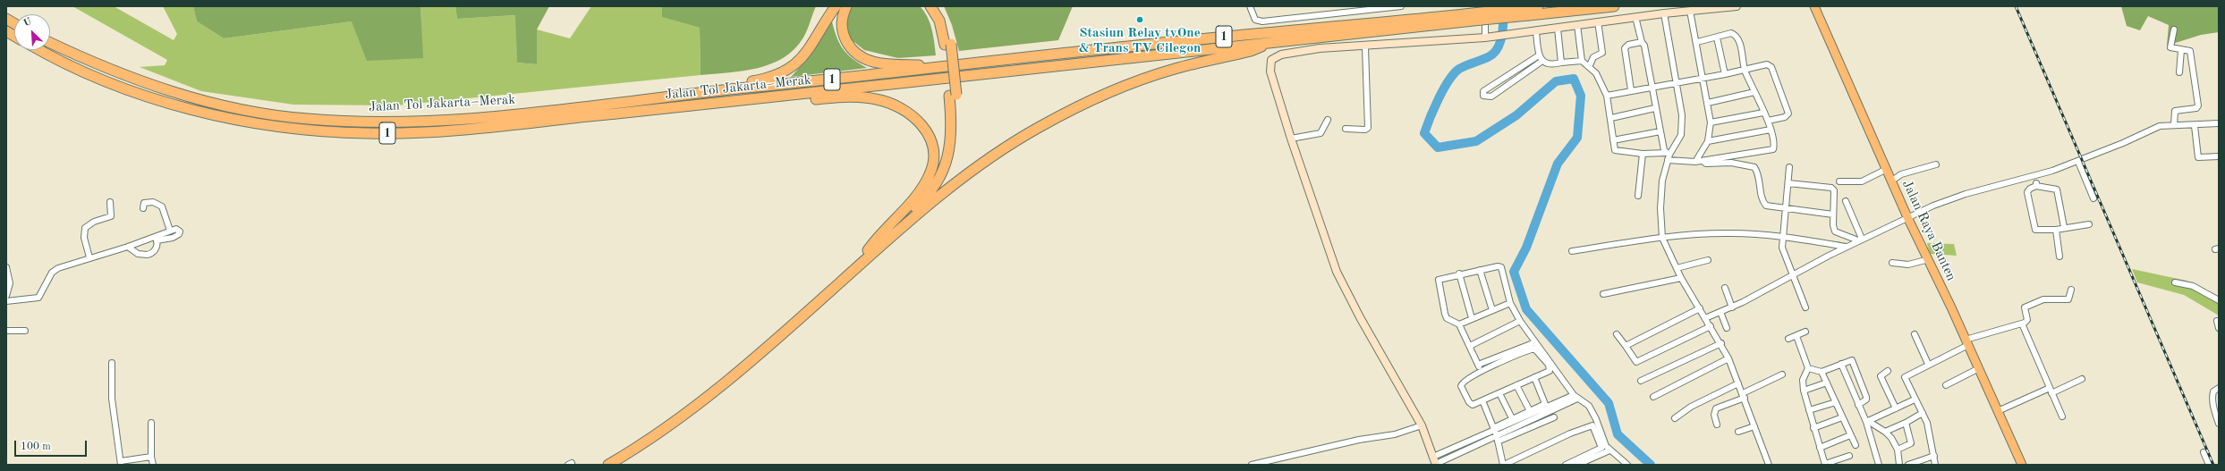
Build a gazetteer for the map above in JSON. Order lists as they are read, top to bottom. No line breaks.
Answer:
{"streets":{"highway":["1","Jalan Tol Jakarta–Merak"],"main road":["Jalan Raya Banten"]},"places":["Stasiun Relay tvOne & Trans TV Cilegon"],"scale_bar":"100 m","north":"top left"}
